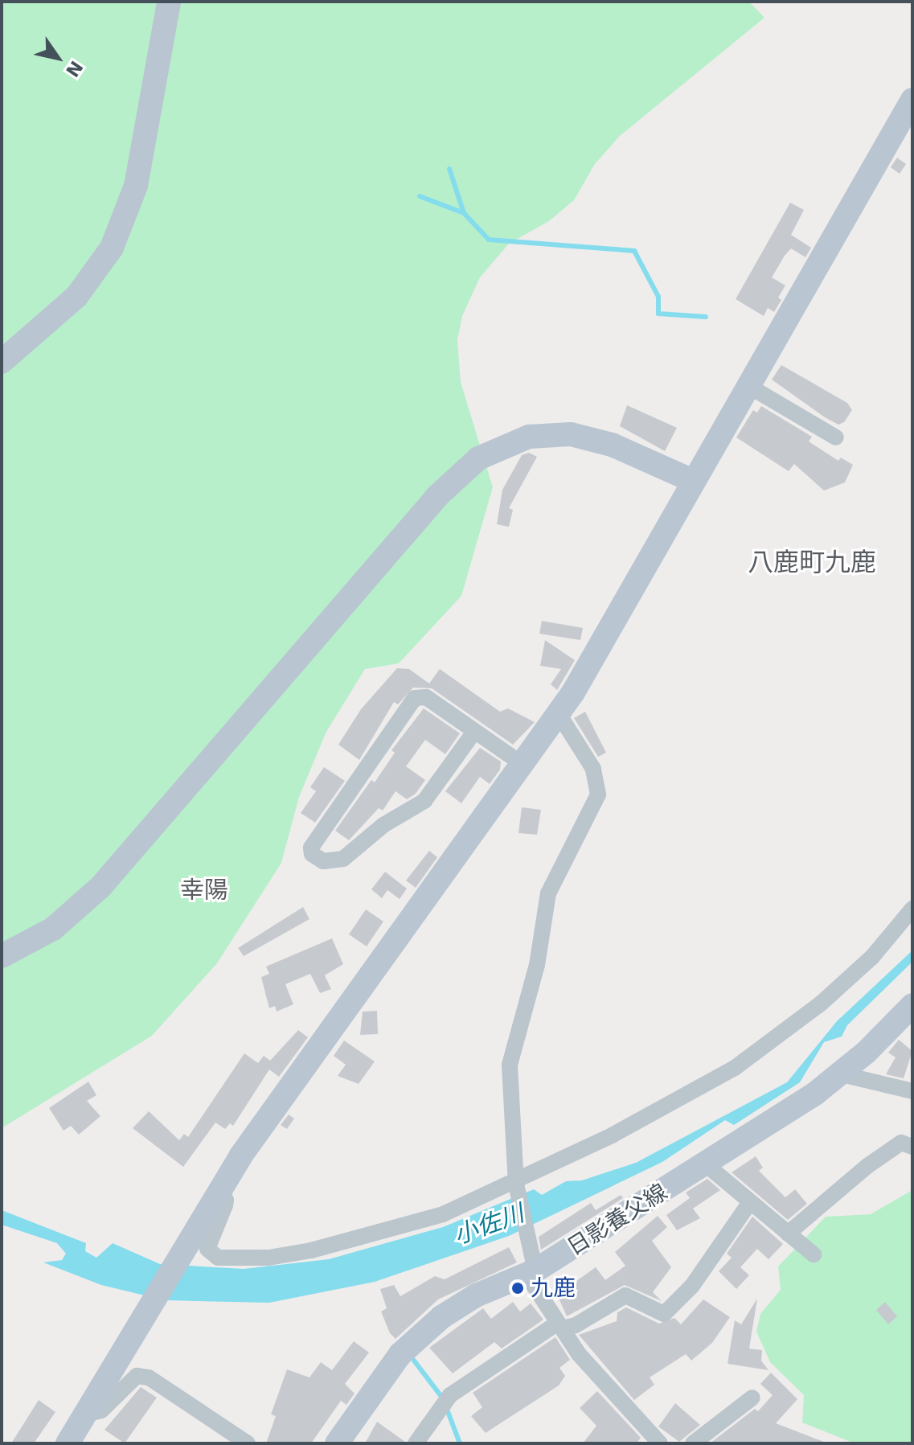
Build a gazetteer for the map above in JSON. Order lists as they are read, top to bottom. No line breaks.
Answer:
{"streets":{"street":["日影養父線"]},"districts":["八鹿町九鹿","幸陽"],"water":["小佐川"],"places":["九鹿"],"north":"bottom right"}
